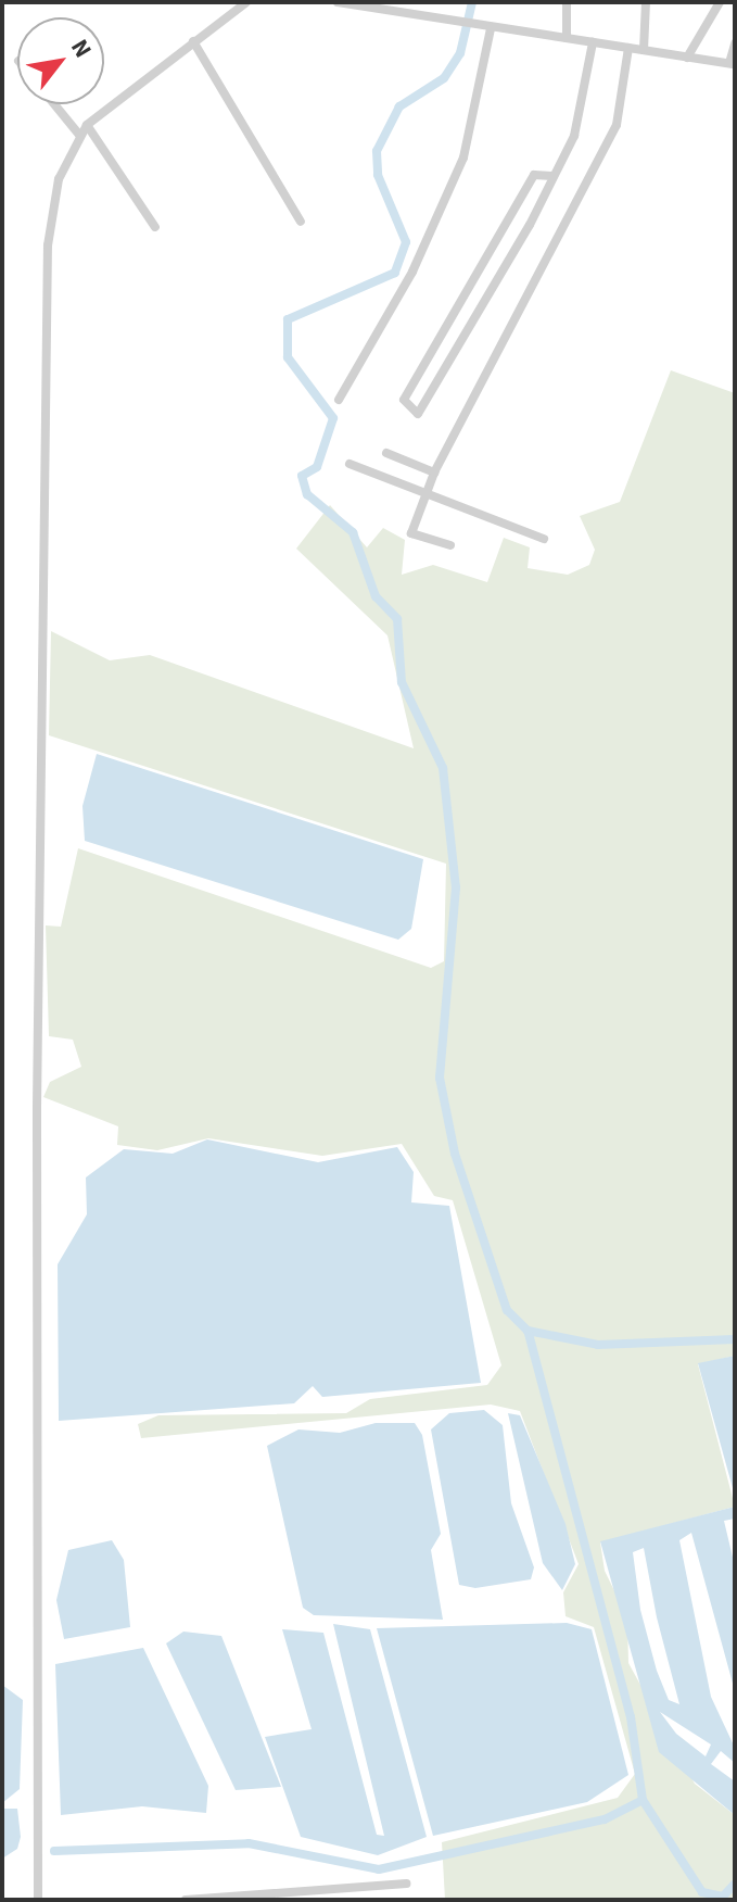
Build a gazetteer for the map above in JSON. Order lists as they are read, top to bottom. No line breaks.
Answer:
{"north":"top right"}
